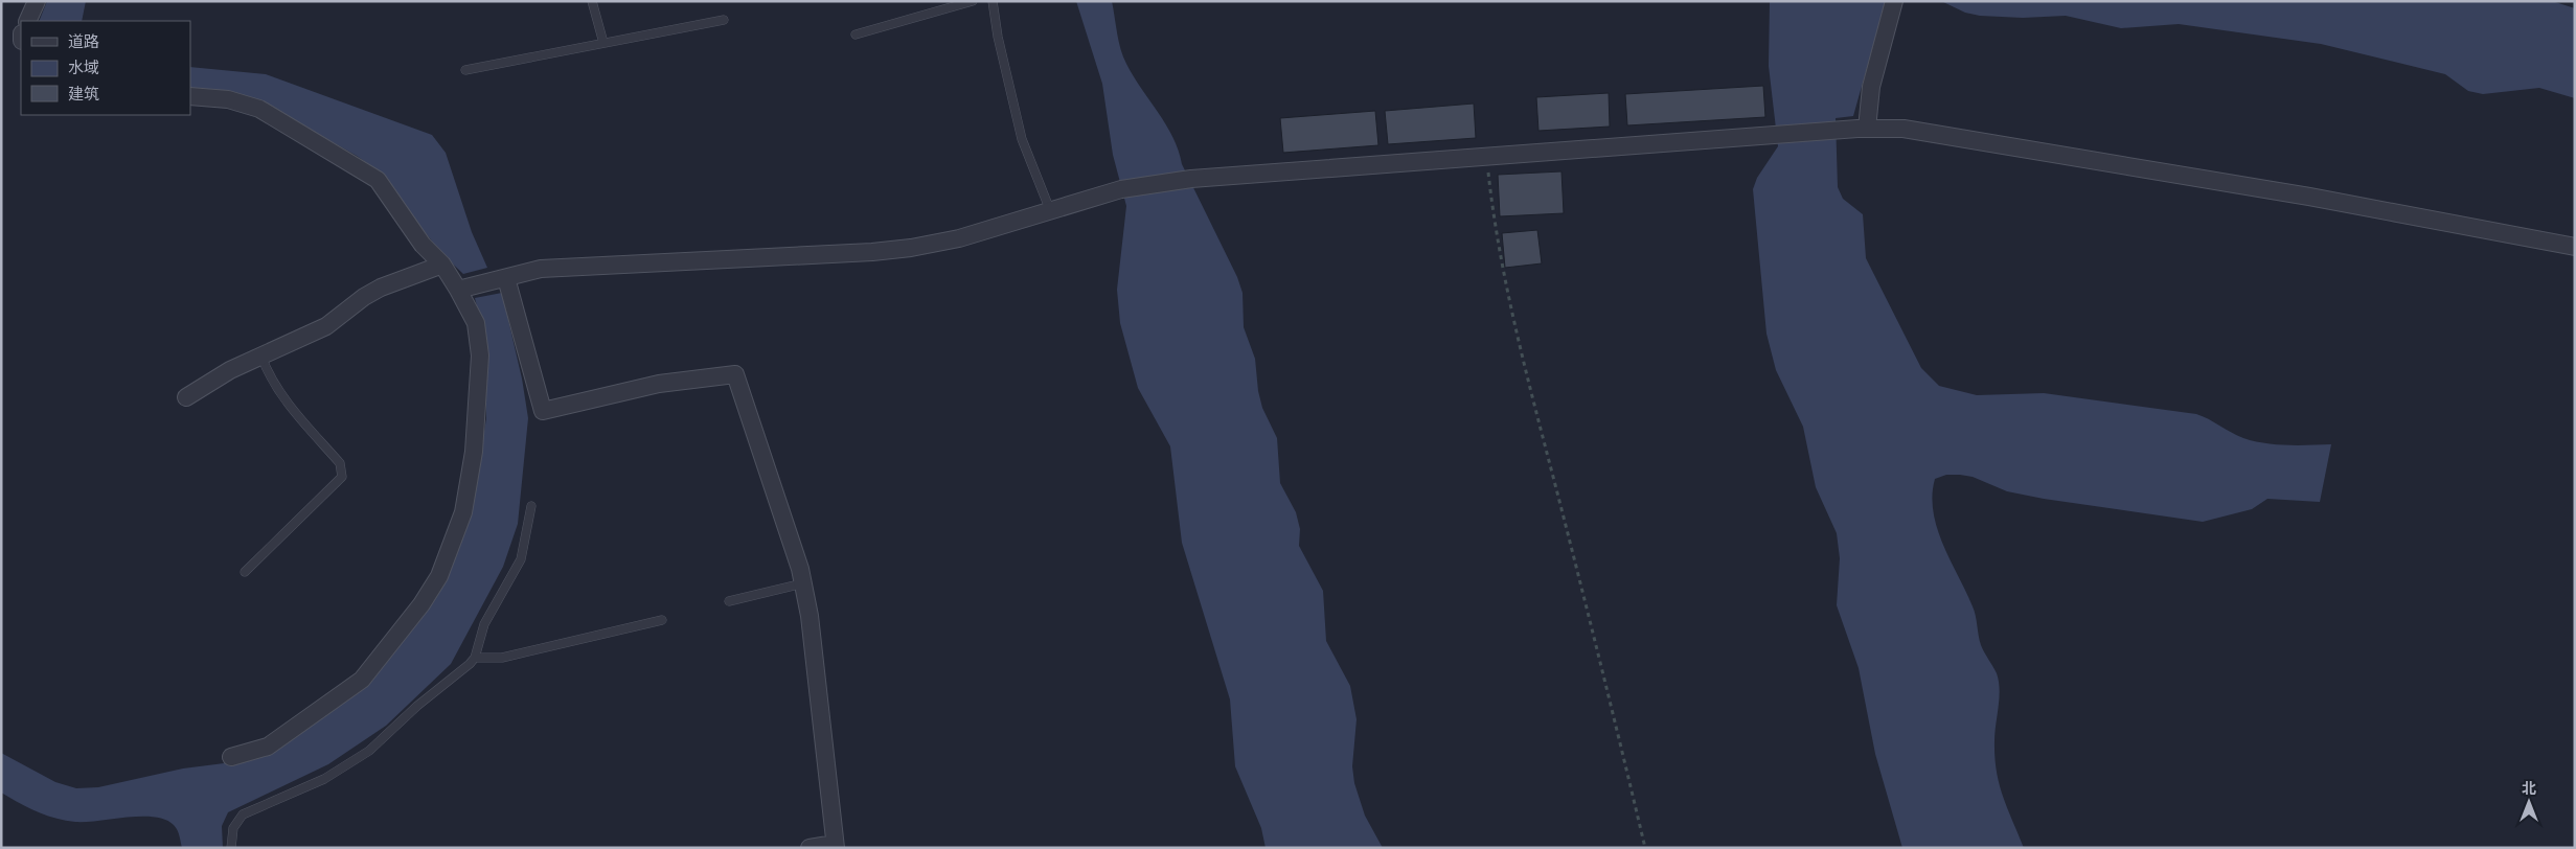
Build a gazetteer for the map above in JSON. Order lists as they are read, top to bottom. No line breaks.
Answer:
{"legend":["道路","水域","建筑"],"north":"top"}
